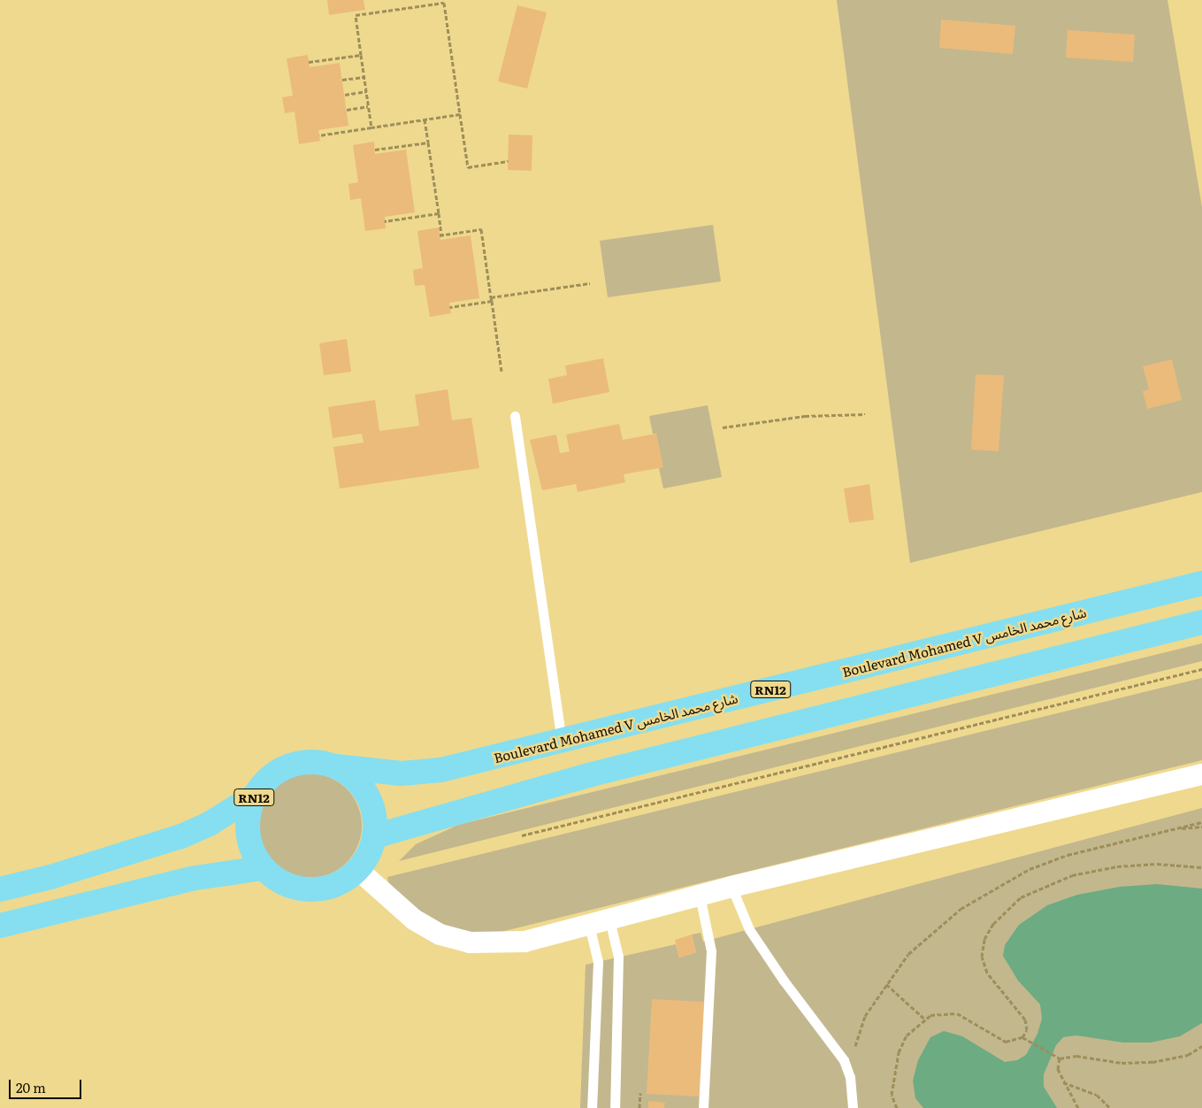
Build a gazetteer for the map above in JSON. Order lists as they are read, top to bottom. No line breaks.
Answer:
{"streets":{"main road":["Boulevard Mohamed V شارع محمد الخامس","RN12"]},"crossings":[["Boulevard Mohamed V شارع محمد الخامس","RN12"]],"scale_bar":"20 m"}
